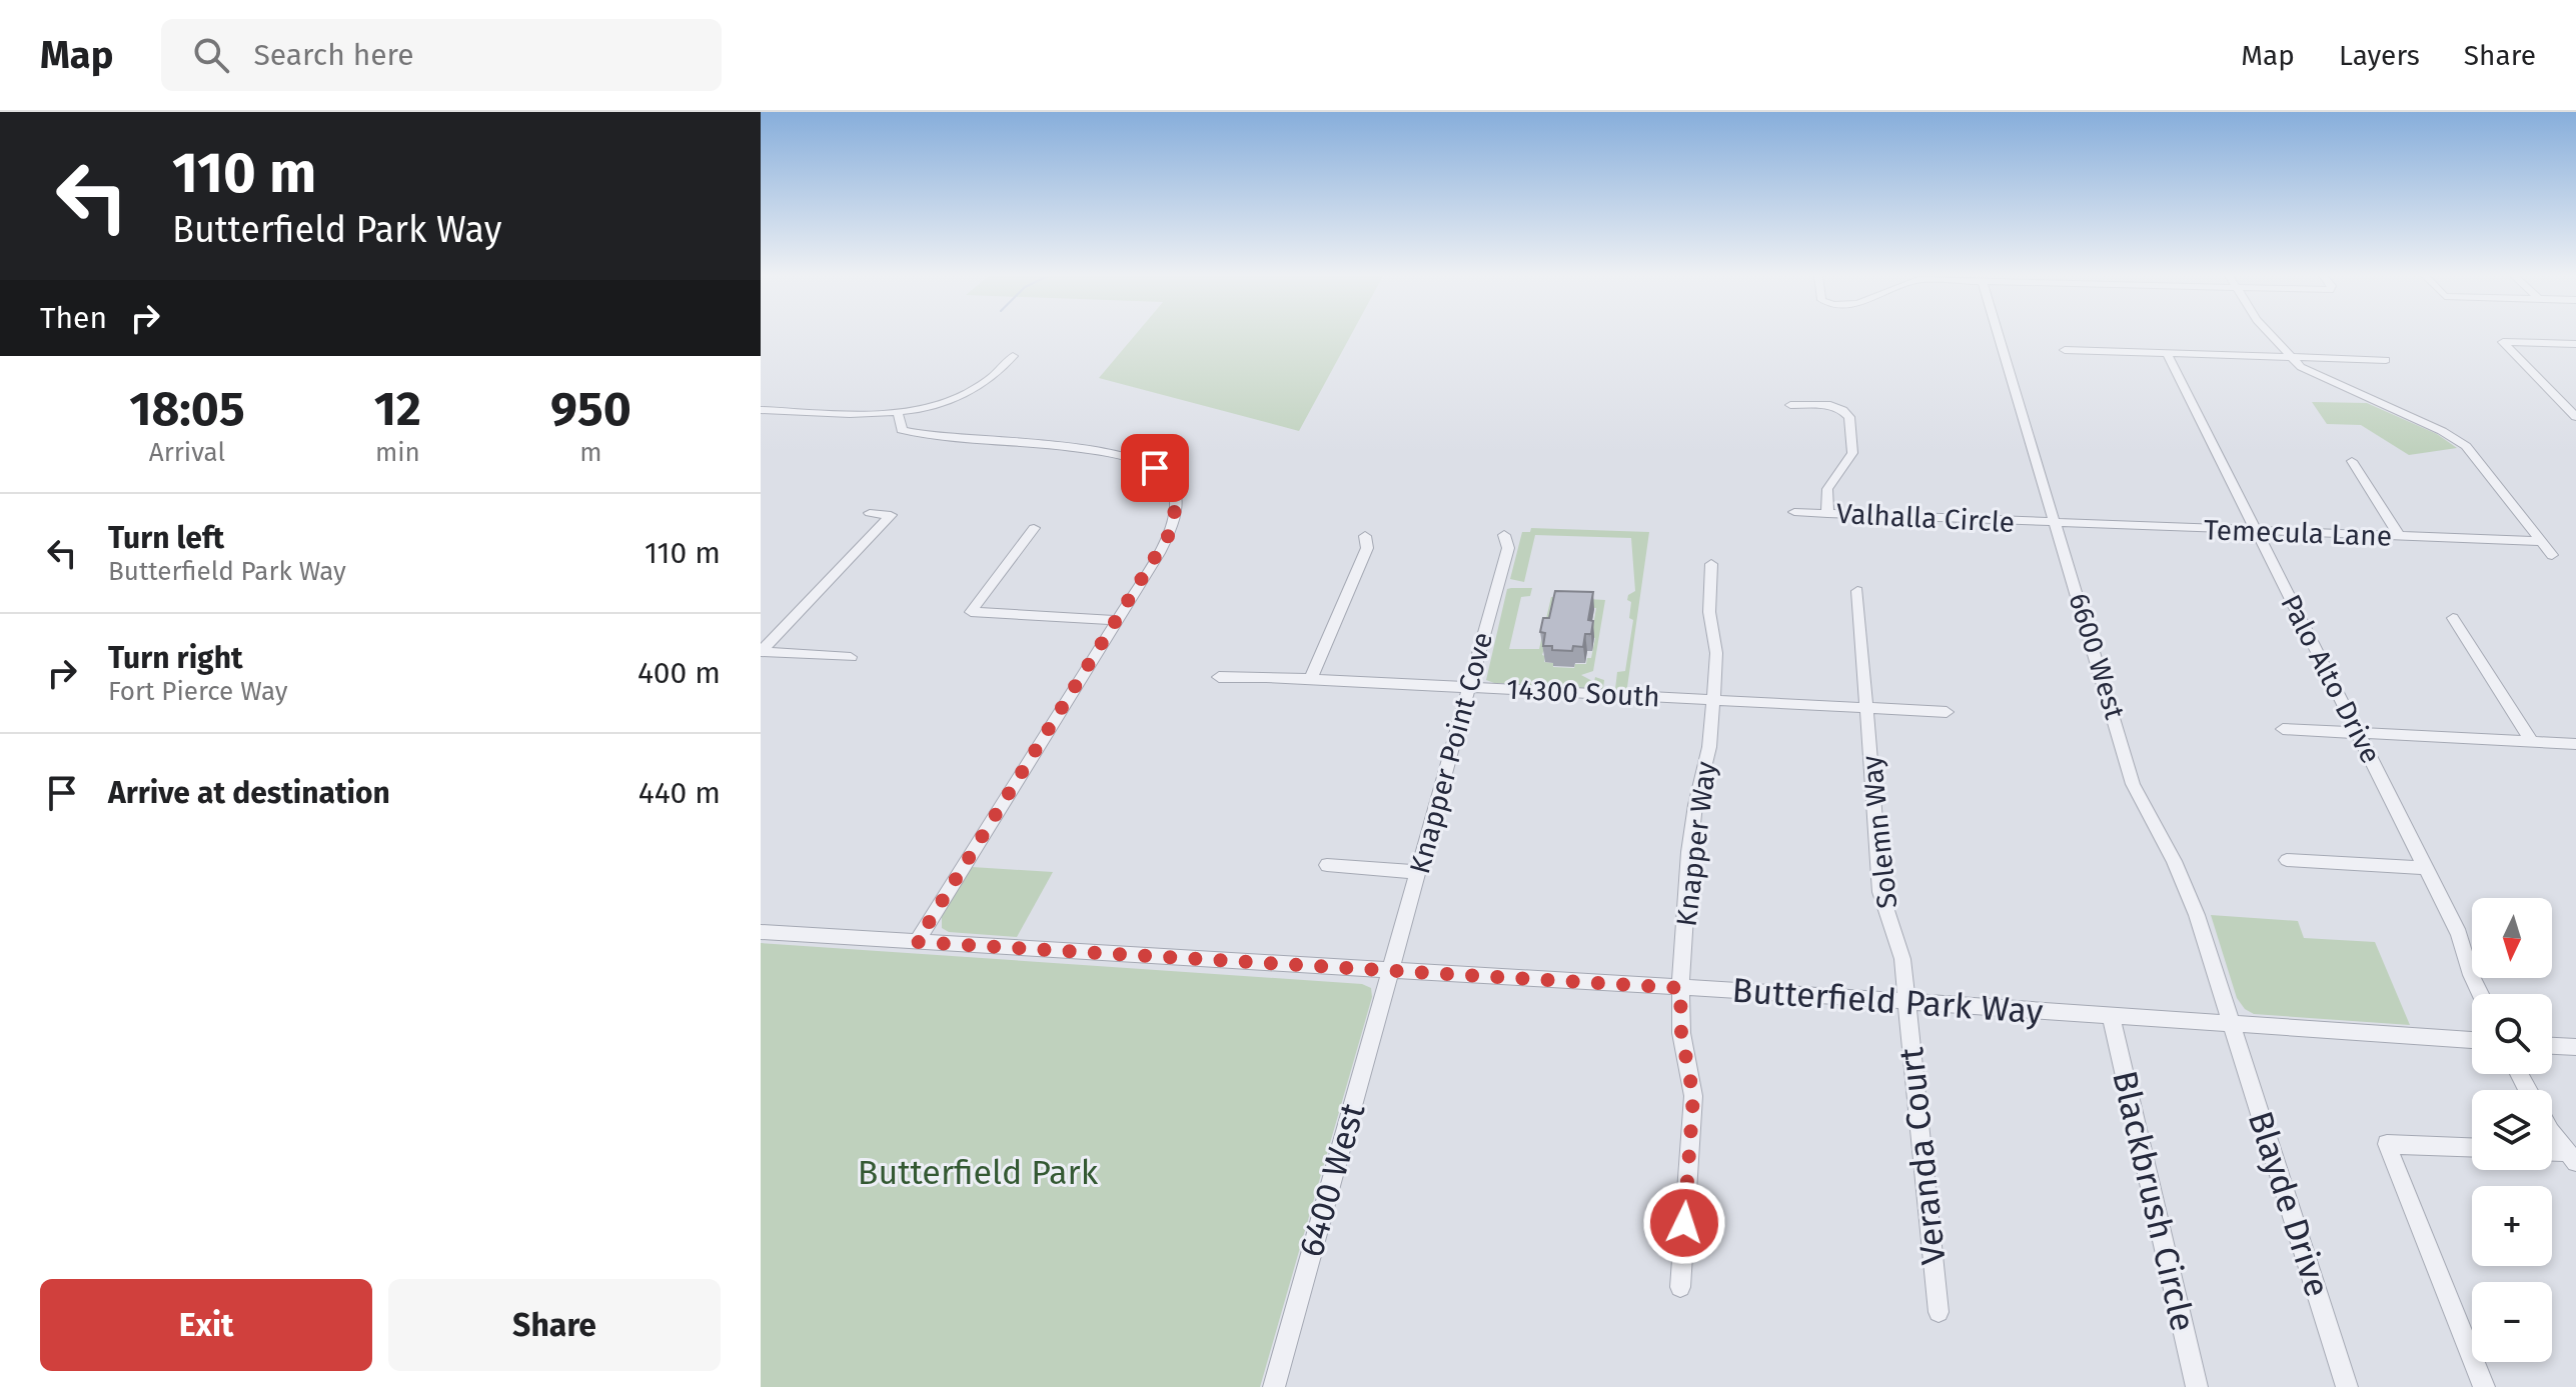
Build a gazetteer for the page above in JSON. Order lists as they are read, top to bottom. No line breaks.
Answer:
{"streets":{"street":["Valhalla Circle","Temecula Lane","6600 West","Palo Alto Drive","14300 South","Knapper Point Cove","Solemn Way","Knapper Way","Butterfield Park Way","Veranda Court","6400 West","Blackbrush Circle","Blayde Drive"]},"crossings":[["Valhalla Circle","Temecula Lane"],["Valhalla Circle","6600 West"],["Temecula Lane","6600 West"],["Temecula Lane","Palo Alto Drive"],["6600 West","Butterfield Park Way"],["6600 West","Blayde Drive"],["14300 South","Knapper Point Cove"],["14300 South","Solemn Way"],["14300 South","Knapper Way"],["Knapper Point Cove","Butterfield Park Way"],["Knapper Point Cove","6400 West"],["Solemn Way","Butterfield Park Way"],["Solemn Way","Veranda Court"],["Knapper Way","Butterfield Park Way"],["Butterfield Park Way","Veranda Court"],["Butterfield Park Way","6400 West"],["Butterfield Park Way","Blackbrush Circle"],["Butterfield Park Way","Blayde Drive"]],"parks":["Butterfield Park"],"north":"bottom","page":{"header":"Map","search":"Search here","nav":["Map","Layers","Share"],"turn":["110 m","Butterfield Park Way"],"then":"Then","eta":["18:05","Arrival","12","min","950","m"],"list":[{"name":"Turn left","note":"Butterfield Park Way","value":"110 m"},{"name":"Turn right","note":"Fort Pierce Way","value":"400 m"},{"name":"Arrive at destination","value":"440 m"}],"map_buttons":["+","−"],"buttons":["Exit","Share"]}}
